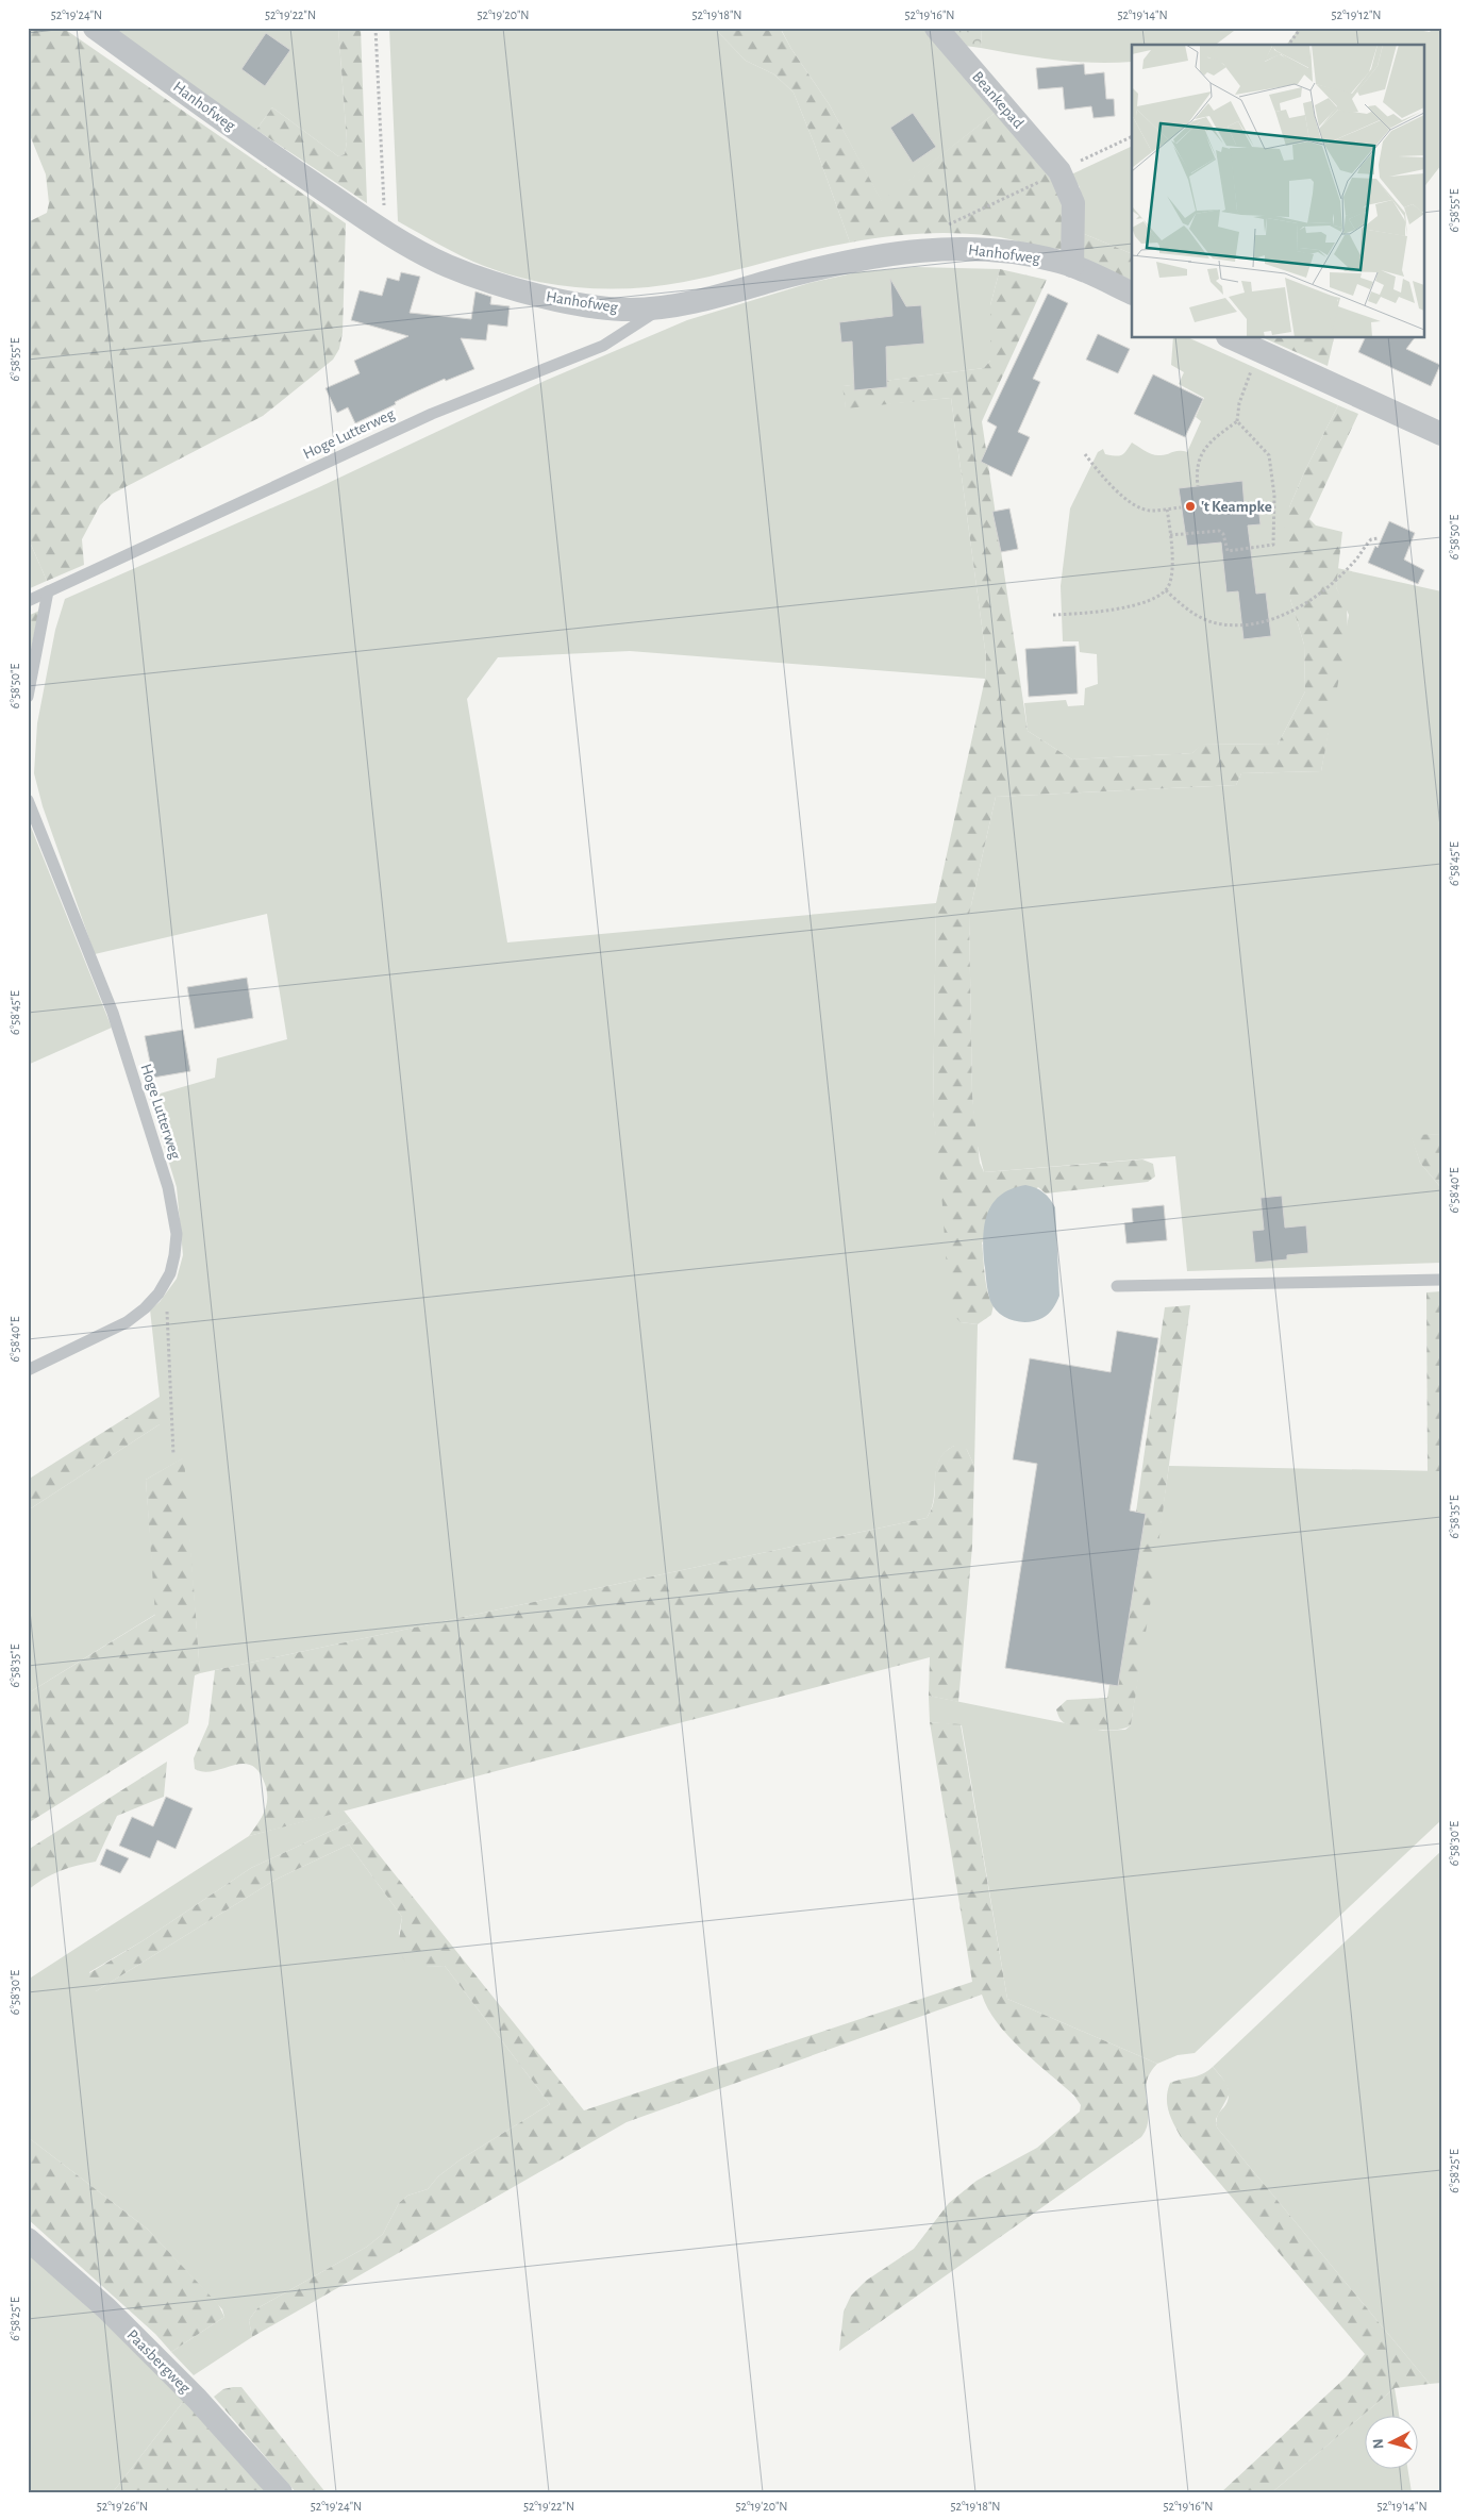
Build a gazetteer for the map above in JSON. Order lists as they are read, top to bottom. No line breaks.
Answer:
{"streets":{"street":["Beankepad","Hanhofweg","Paasbergweg"],"lane":["Hoge Lutterweg"]},"crossings":[["Beankepad","Hanhofweg"],["Hanhofweg","Hoge Lutterweg"]],"places":["'t Keampke"],"north":"left","coordinates":["52°19'24\"N","52°19'22\"N","52°19'20\"N","52°19'18\"N","52°19'16\"N","52°19'14\"N","52°19'12\"N","6°58'55\"E","6°58'50\"E","6°58'45\"E","6°58'40\"E","6°58'35\"E","6°58'30\"E","6°58'25\"E","52°19'26\"N"]}
